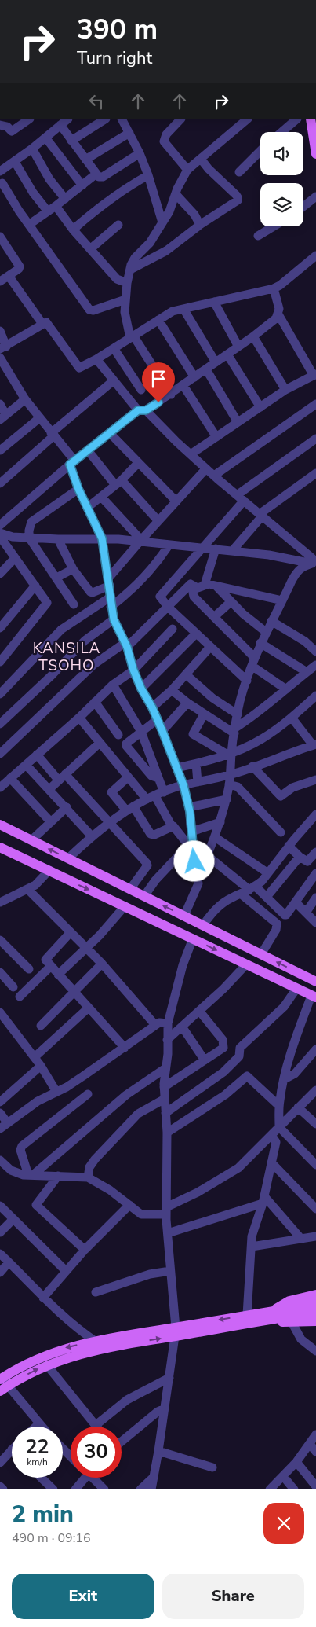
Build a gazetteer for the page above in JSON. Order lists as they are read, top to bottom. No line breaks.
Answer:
{"districts":["KANSILA TSOHO"],"page":{"turn":["390 m","Turn right"],"speed":"22 km/h","limit":"30","heading":["2 min","490 m · 09:16"],"buttons":["Exit","Share"]}}
